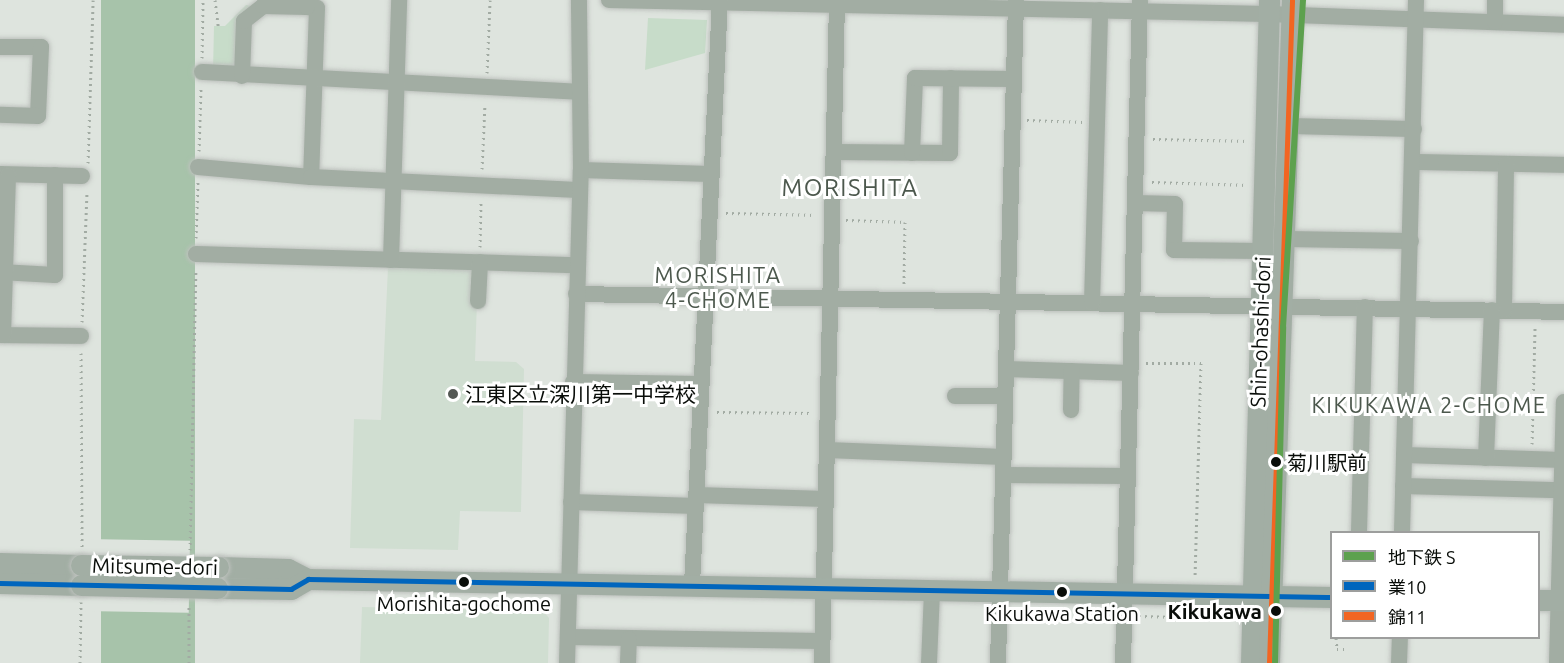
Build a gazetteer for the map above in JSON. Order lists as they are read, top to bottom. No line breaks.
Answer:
{"streets":{"main road":["Shin-ohashi-dori","Mitsume-dori"]},"crossings":[["Shin-ohashi-dori","Mitsume-dori"]],"districts":["MORISHITA","MORISHITA 4-CHOME","KIKUKAWA 2-CHOME"],"places":["江東区立深川第一中学校","菊川駅前","Morishita-gochome","Kikukawa Station","Kikukawa"],"lines":["metro line S","transit line 錦11","transit line 業10"],"legend":["地下鉄 S","業10","錦11"]}
